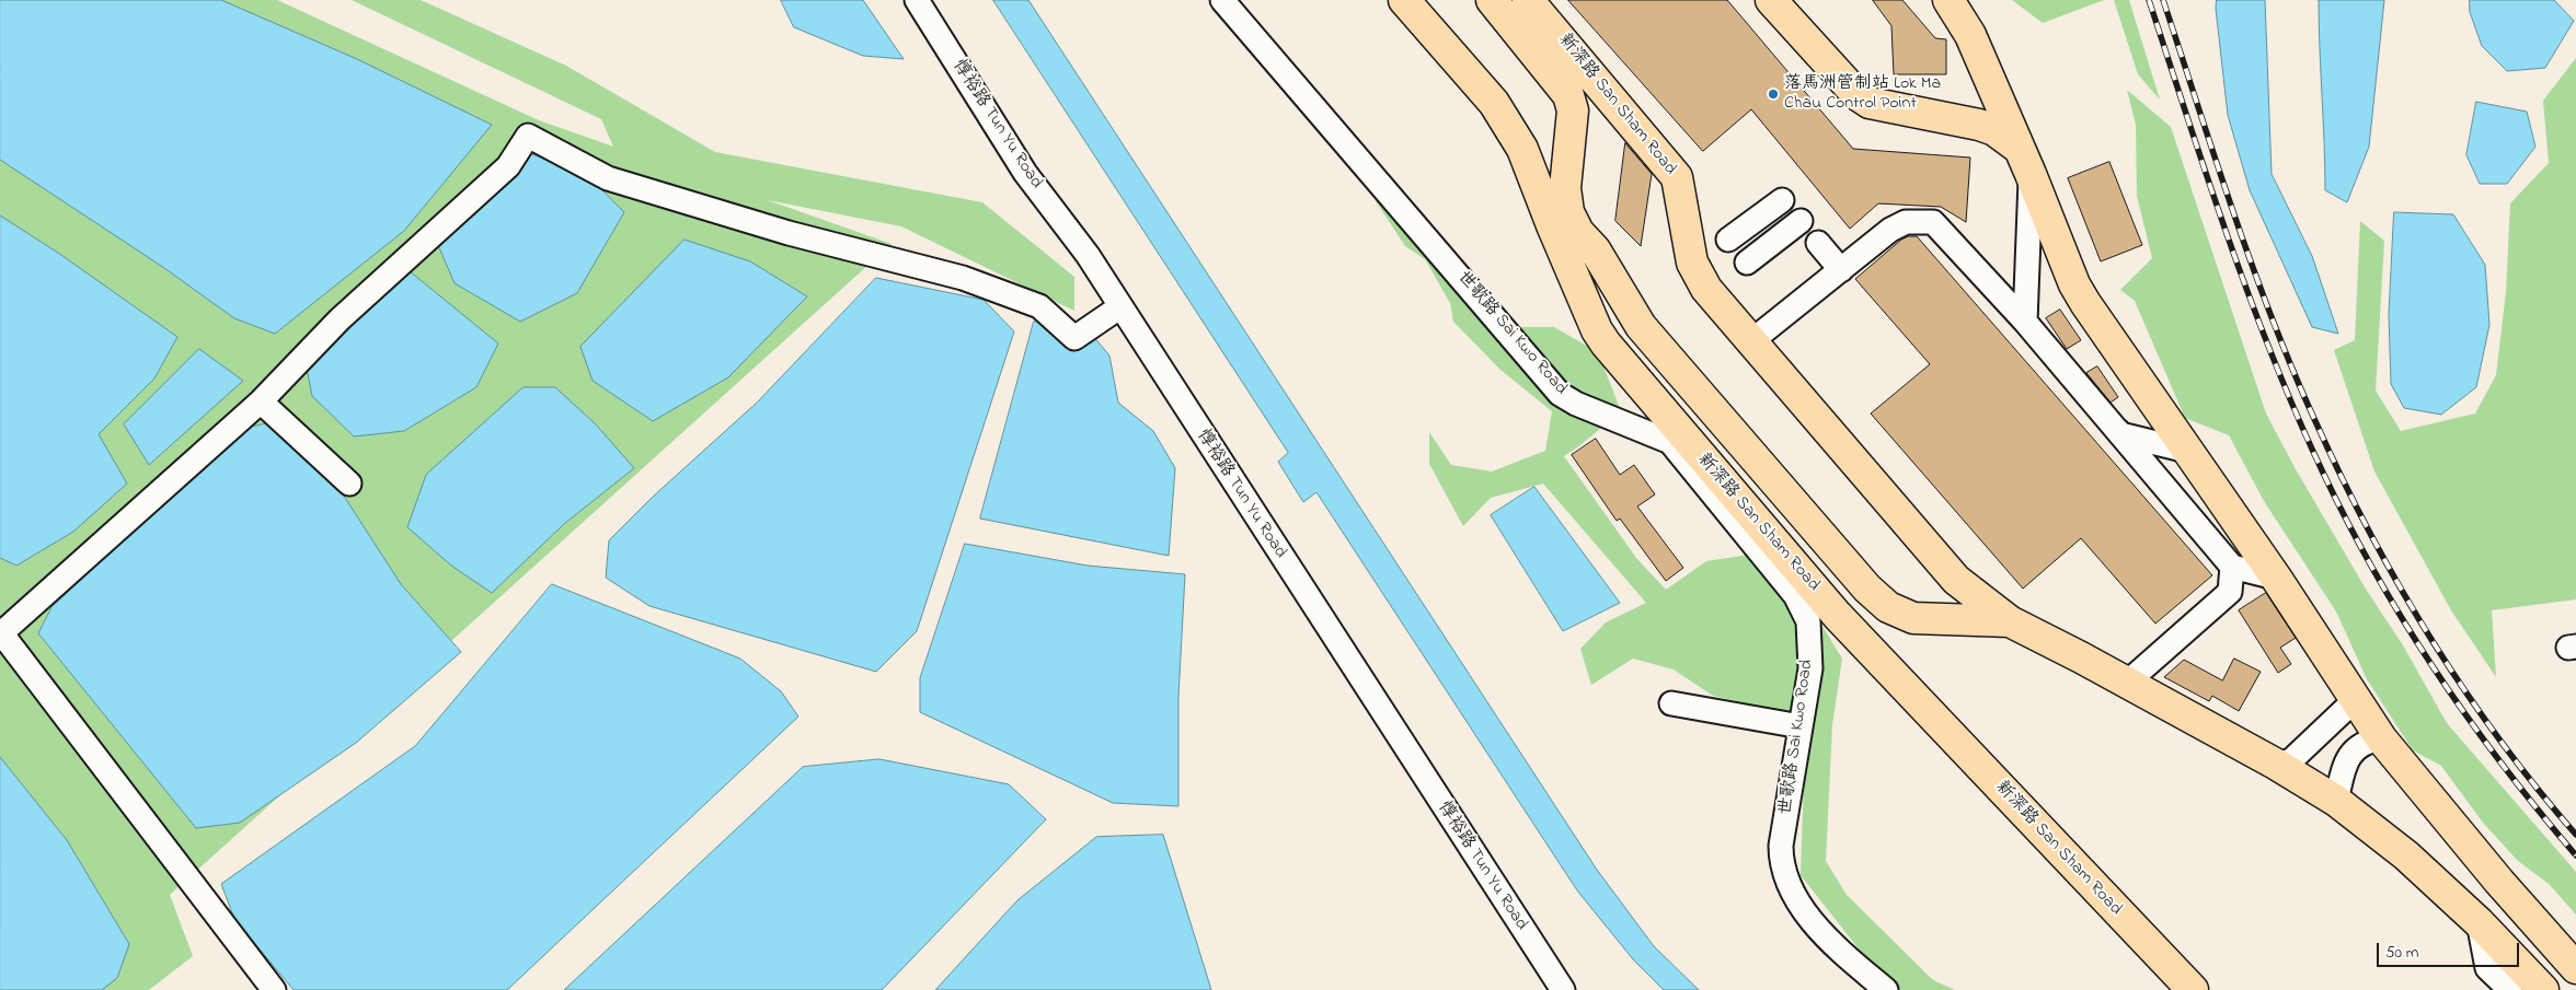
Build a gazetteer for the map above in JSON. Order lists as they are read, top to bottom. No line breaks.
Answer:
{"streets":{"main road":["新深路 San Sham Road"],"street":["惇裕路 Tun Yu Road","世歌路 Sai Kwo Road"]},"places":["落馬洲管制站 Lok Ma Chau Control Point"],"scale_bar":"50 m"}
